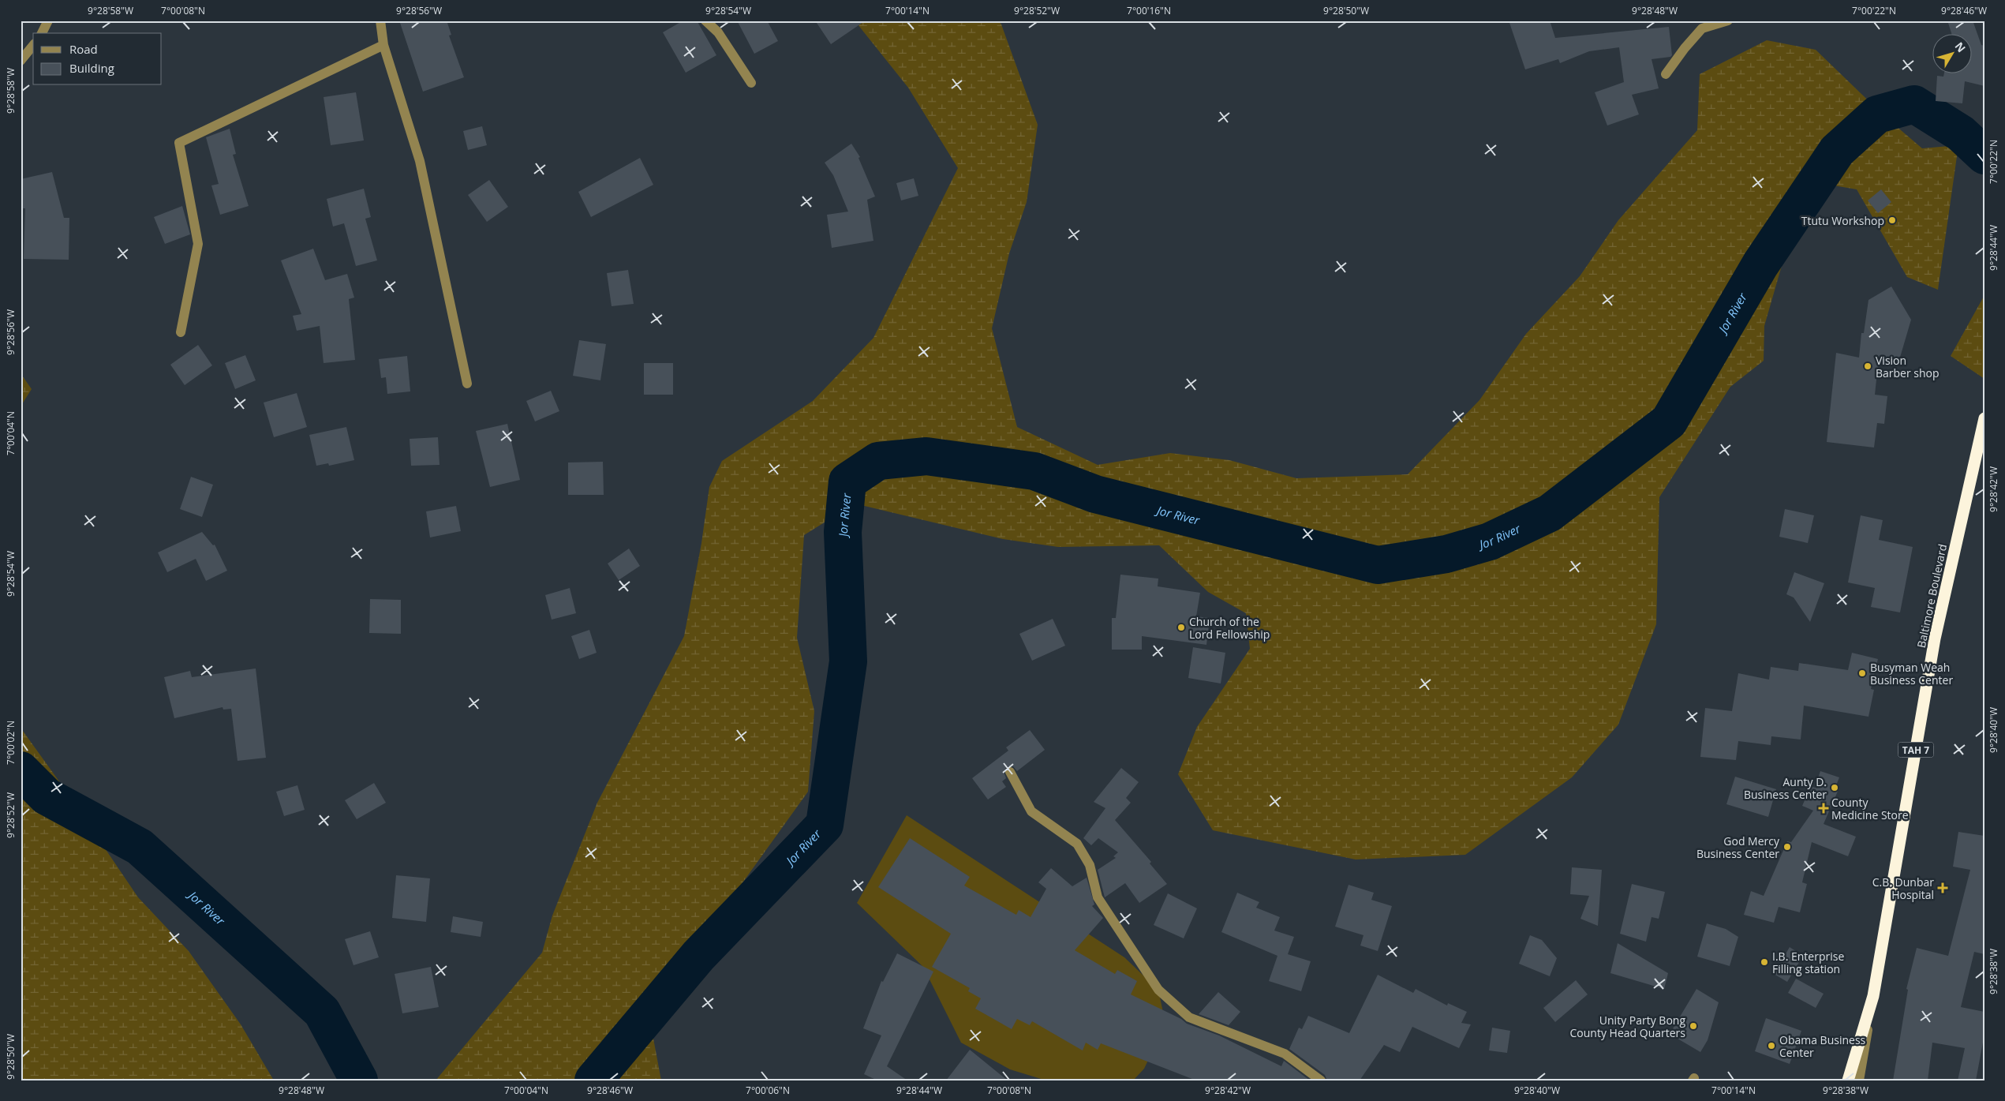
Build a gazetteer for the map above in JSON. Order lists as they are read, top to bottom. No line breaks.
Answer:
{"streets":{"highway":["Baltimore Boulevard","TAH 7"]},"water":["Jor River"],"places":{"other":["Ttutu Workshop","Vision Barber shop","Church of the Lord Fellowship","Busyman Weah Business Center","Aunty D. Business Center","God Mercy Business Center","I.B. Enterprise Filling station","Unity Party Bong County Head Quarters","Obama Business Center"],"health":["County Medicine Store","C.B. Dunbar Hospital"]},"legend":["Road","Building"],"north":"top right","coordinates":["9°28'58\"W","7°00'08\"N","9°28'56\"W","9°28'54\"W","7°00'14\"N","9°28'52\"W","7°00'16\"N","9°28'50\"W","9°28'48\"W","7°00'22\"N","9°28'46\"W","9°28'44\"W","7°00'04\"N","9°28'42\"W","9°28'40\"W","7°00'02\"N","9°28'38\"W","7°00'06\"N"]}
